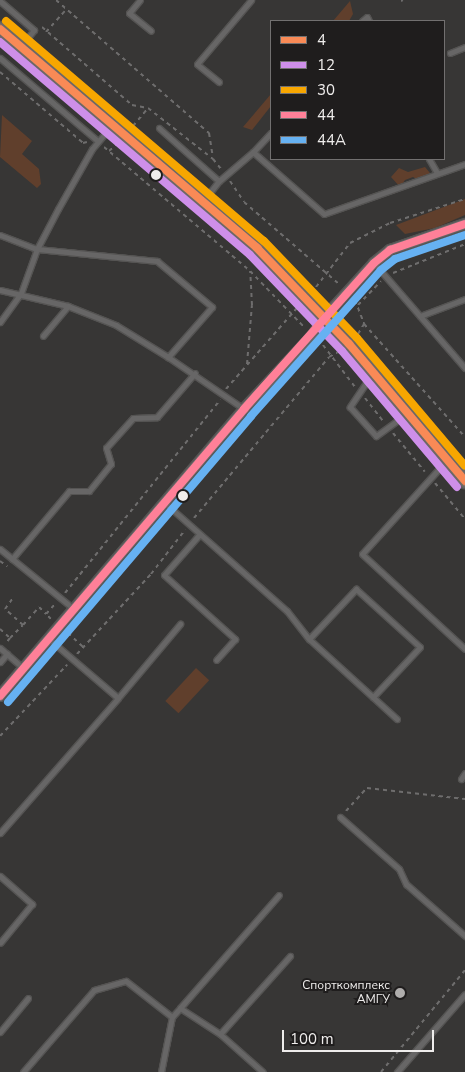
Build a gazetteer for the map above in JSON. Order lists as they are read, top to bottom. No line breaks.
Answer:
{"places":["Спорткомплекс АМГУ"],"lines":["transit line 30","transit line 4","transit line 12","transit line 44","transit line 44А"],"legend":["4","12","30","44","44А"],"scale_bar":"100 m"}
